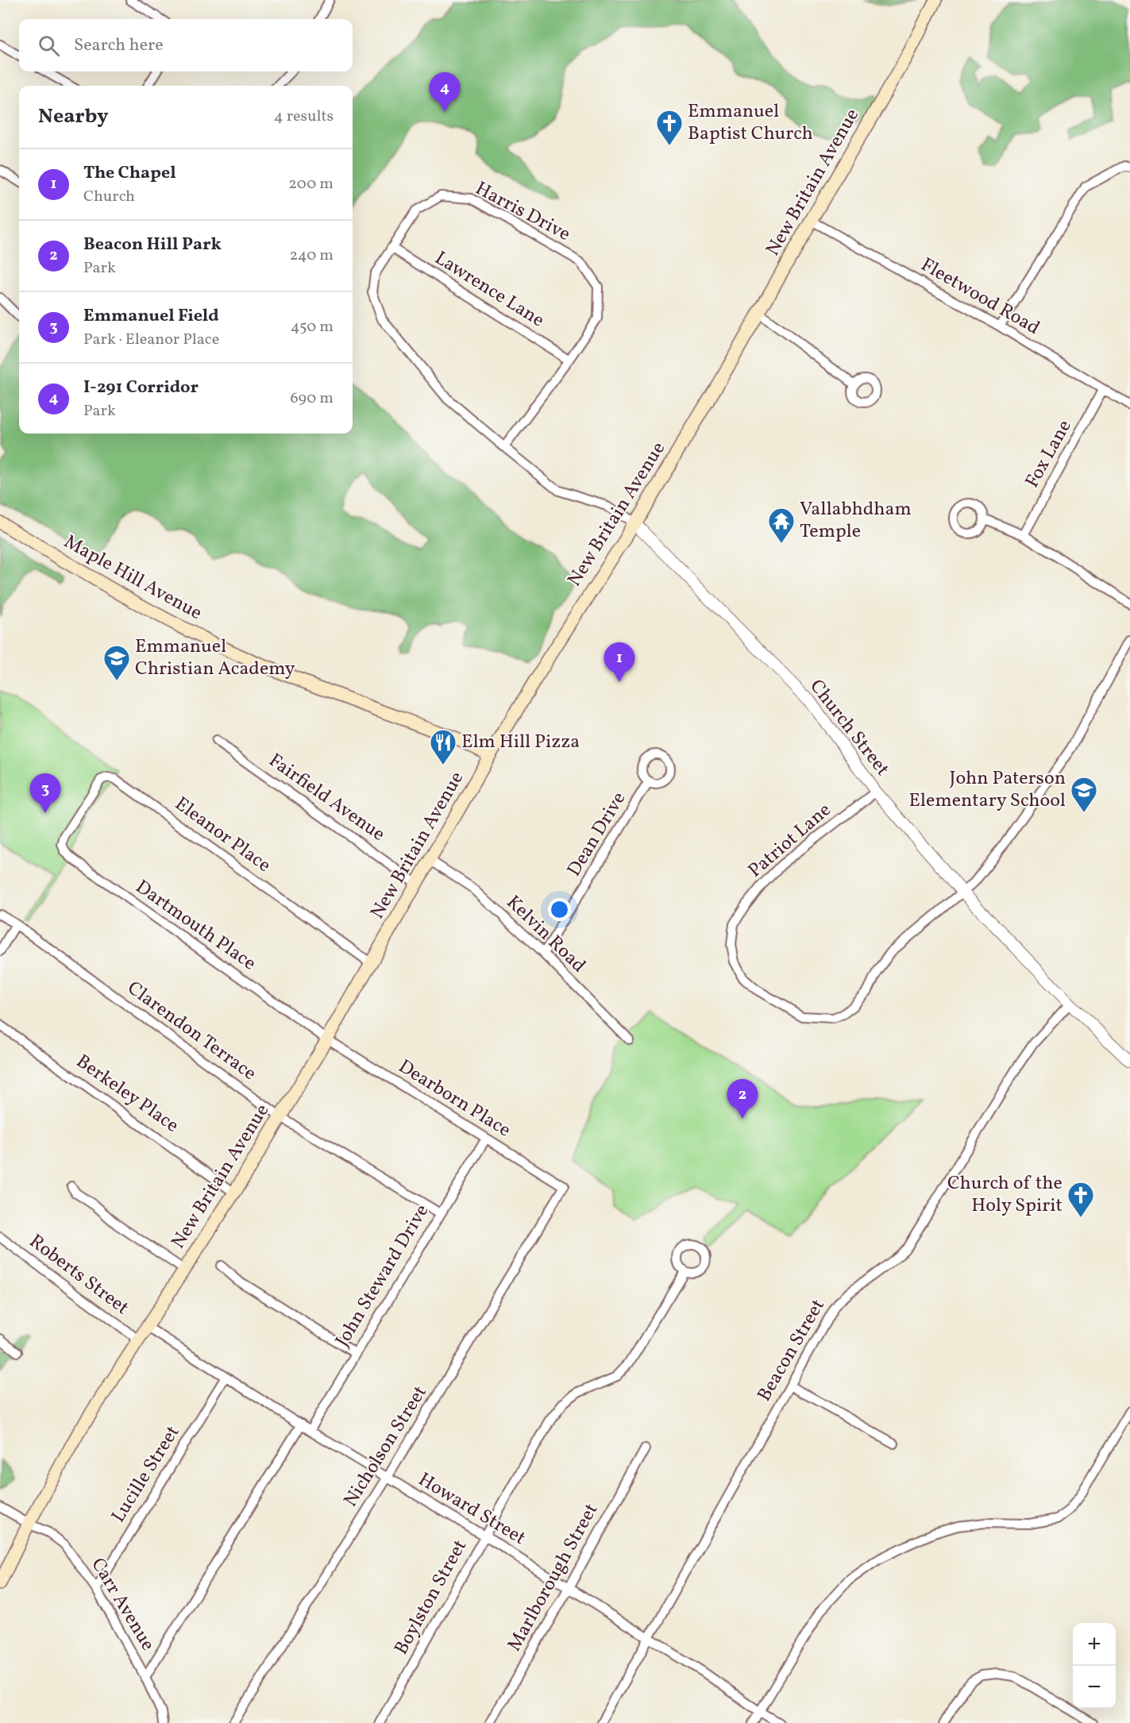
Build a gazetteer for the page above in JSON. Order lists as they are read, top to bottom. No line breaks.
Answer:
{"streets":{"main road":["New Britain Avenue","Maple Hill Avenue"],"street":["Harris Drive","Lawrence Lane","Fleetwood Road","Fox Lane","Church Street","Fairfield Avenue","Dean Drive","Eleanor Place","Patriot Lane","Dartmouth Place","Kelvin Road","Clarendon Terrace","Berkeley Place","Dearborn Place","Roberts Street","John Steward Drive","Beacon Street","Nicholson Street","Lucille Street","Howard Street","Marlborough Street","Boylston Street","Carr Avenue"]},"crossings":[["New Britain Avenue","Harris Drive"],["New Britain Avenue","Fleetwood Road"],["New Britain Avenue","Maple Hill Avenue"],["New Britain Avenue","Church Street"],["New Britain Avenue","Fairfield Avenue"],["New Britain Avenue","Eleanor Place"],["New Britain Avenue","Dartmouth Place"],["New Britain Avenue","Kelvin Road"],["New Britain Avenue","Clarendon Terrace"],["New Britain Avenue","Berkeley Place"],["New Britain Avenue","Dearborn Place"],["New Britain Avenue","Roberts Street"],["New Britain Avenue","Howard Street"],["New Britain Avenue","Carr Avenue"],["Harris Drive","Lawrence Lane"],["Harris Drive","Church Street"],["Fleetwood Road","Fox Lane"],["Church Street","Patriot Lane"],["Church Street","Beacon Street"],["Dean Drive","Kelvin Road"],["Eleanor Place","Dartmouth Place"],["Dartmouth Place","Dearborn Place"],["Clarendon Terrace","John Steward Drive"],["Dearborn Place","John Steward Drive"],["Dearborn Place","Nicholson Street"],["John Steward Drive","Howard Street"],["Beacon Street","Howard Street"],["Nicholson Street","Howard Street"],["Lucille Street","Howard Street"],["Lucille Street","Carr Avenue"],["Howard Street","Marlborough Street"],["Howard Street","Boylston Street"]],"places":{"church":["Emmanuel Baptist Church","Church of the Holy Spirit"],"temple":["Vallabhdham Temple"],"school or university":["Emmanuel Christian Academy","John Paterson Elementary School"],"restaurant":["Elm Hill Pizza"]},"page":{"search":"Search here","pins":["4","1","3","2"],"heading":["Nearby","4 results"],"list":[{"mark":"1","name":"The Chapel","note":"Church","value":"200 m"},{"mark":"2","name":"Beacon Hill Park","note":"Park","value":"240 m"},{"mark":"3","name":"Emmanuel Field","note":"Park · Eleanor Place","value":"450 m"},{"mark":"4","name":"I-291 Corridor","note":"Park","value":"690 m"}],"map_buttons":["+","−"]}}
